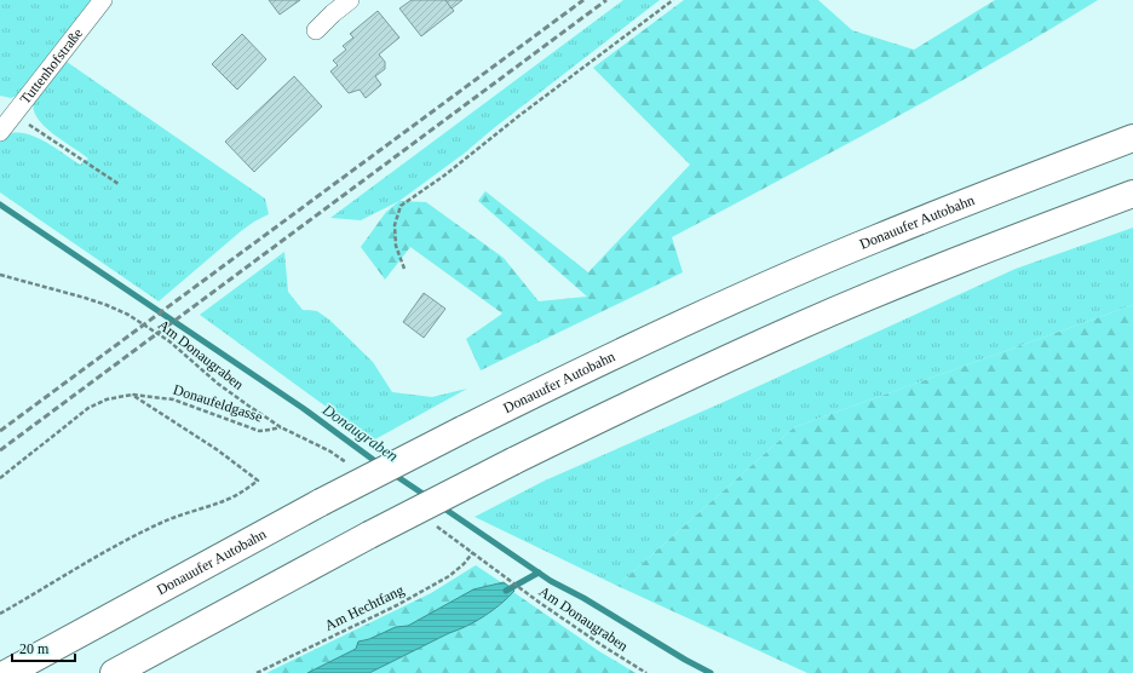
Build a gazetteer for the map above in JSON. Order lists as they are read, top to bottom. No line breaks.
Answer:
{"streets":{"highway":["Donauufer Autobahn"],"street":["Tuttenhofstraße"],"path":["Am Donaugraben","Donaufeldgasse","Am Hechtfang"]},"crossings":[["Am Donaugraben","Donaufeldgasse"]],"water":["Donaugraben"],"scale_bar":"20 m"}
